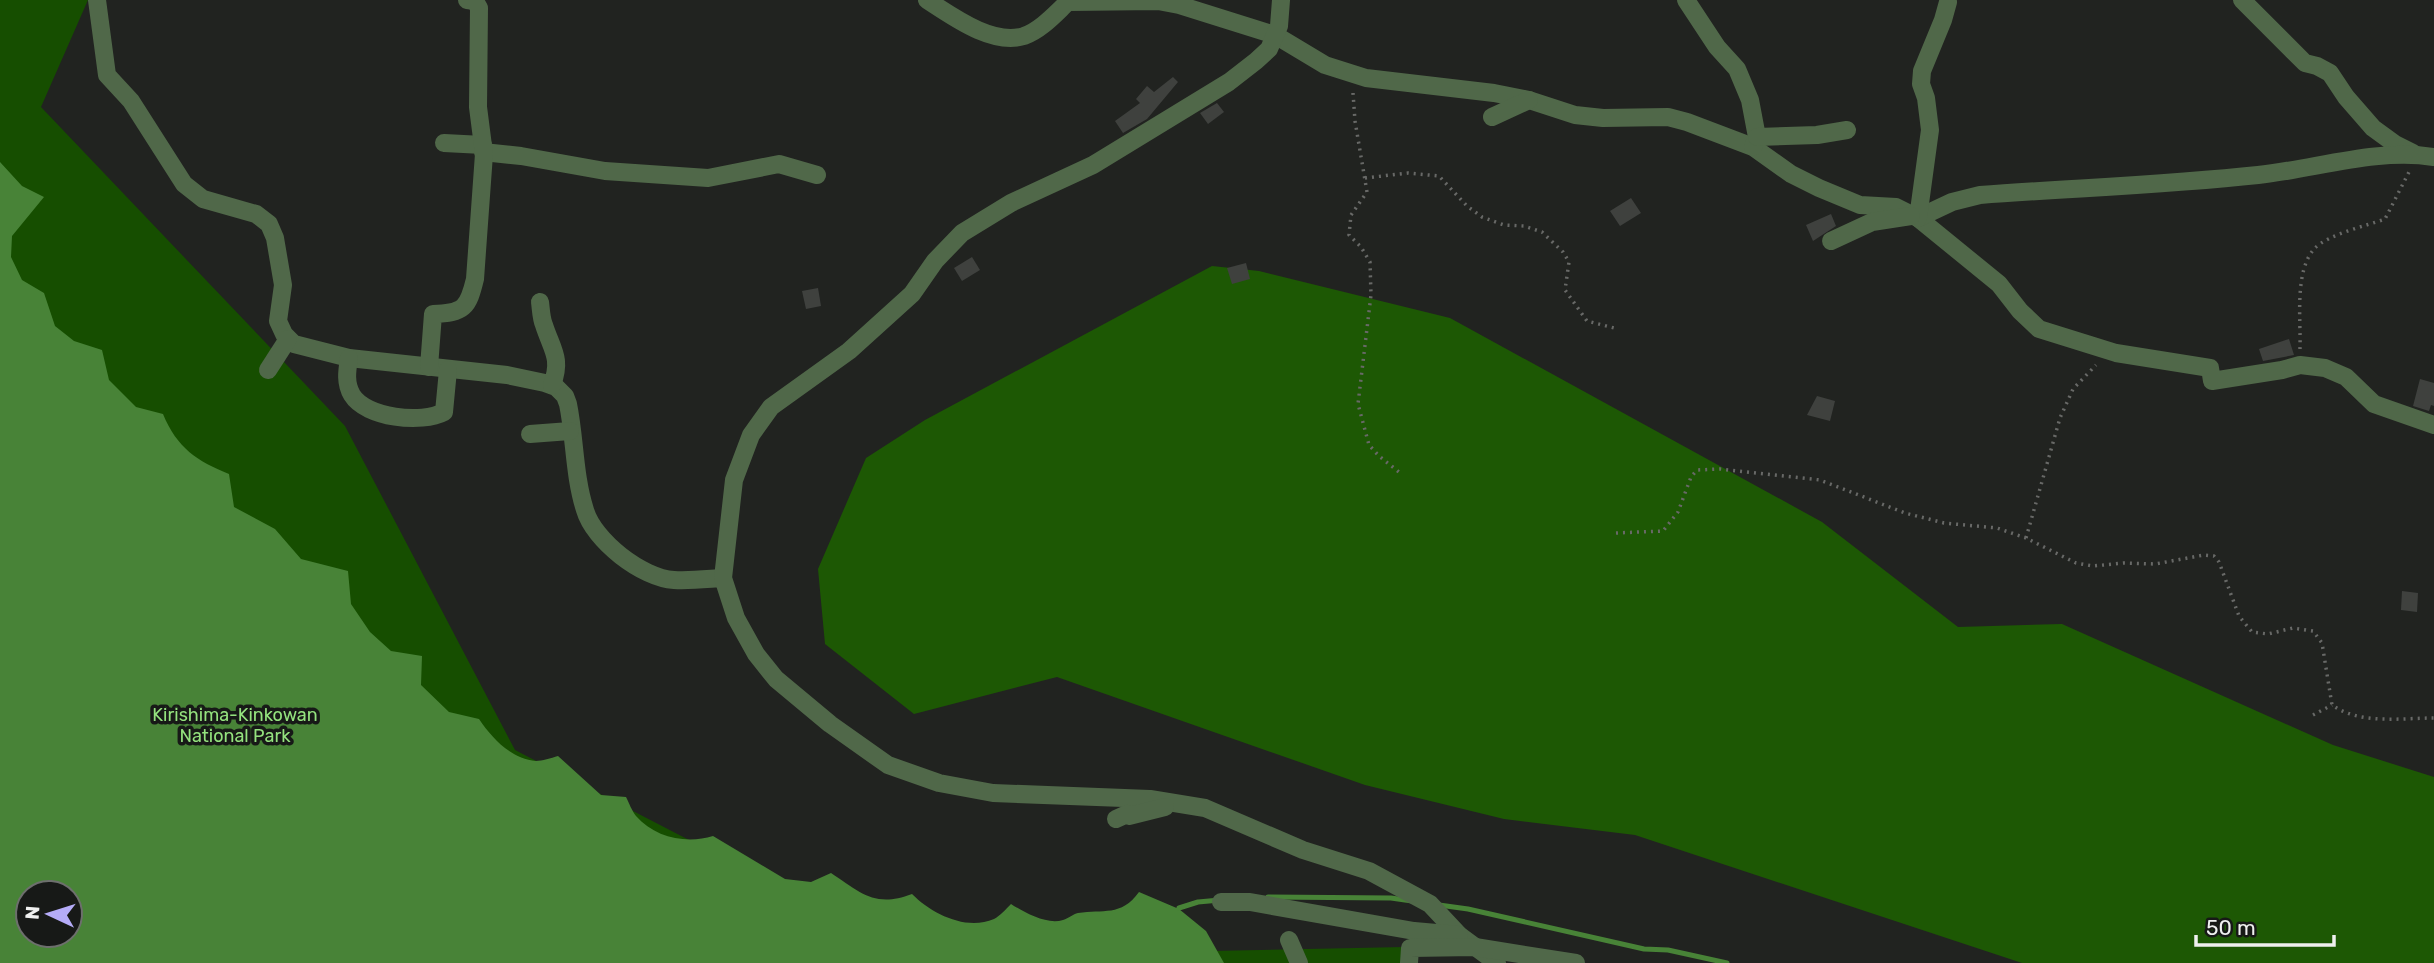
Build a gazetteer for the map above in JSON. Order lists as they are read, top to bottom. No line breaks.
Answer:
{"parks":["Kirishima-Kinkowan National Park"],"scale_bar":"50 m","north":"left"}
